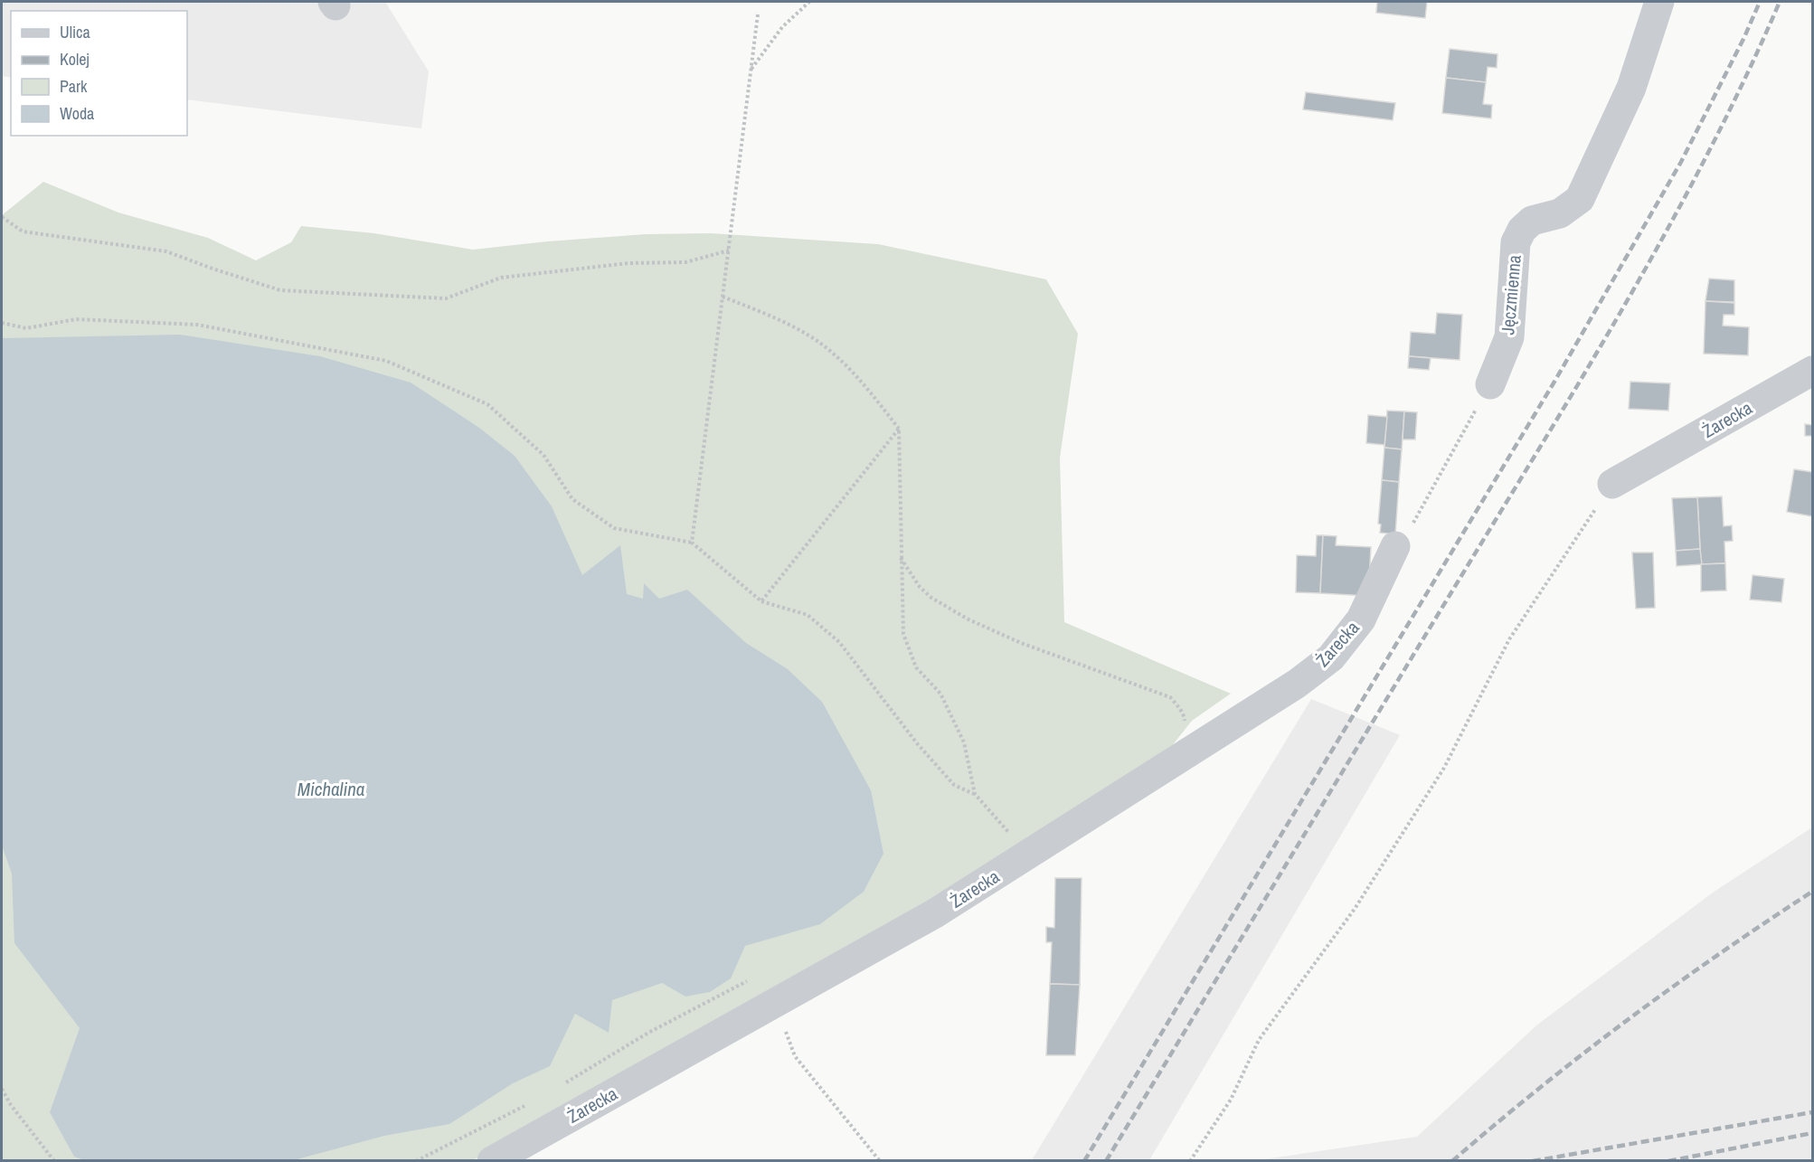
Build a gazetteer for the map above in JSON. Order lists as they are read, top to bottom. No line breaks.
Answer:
{"streets":{"street":["Jęczmienna","Żarecka"]},"water":["Michalina"],"legend":["Ulica","Kolej","Park","Woda"]}
